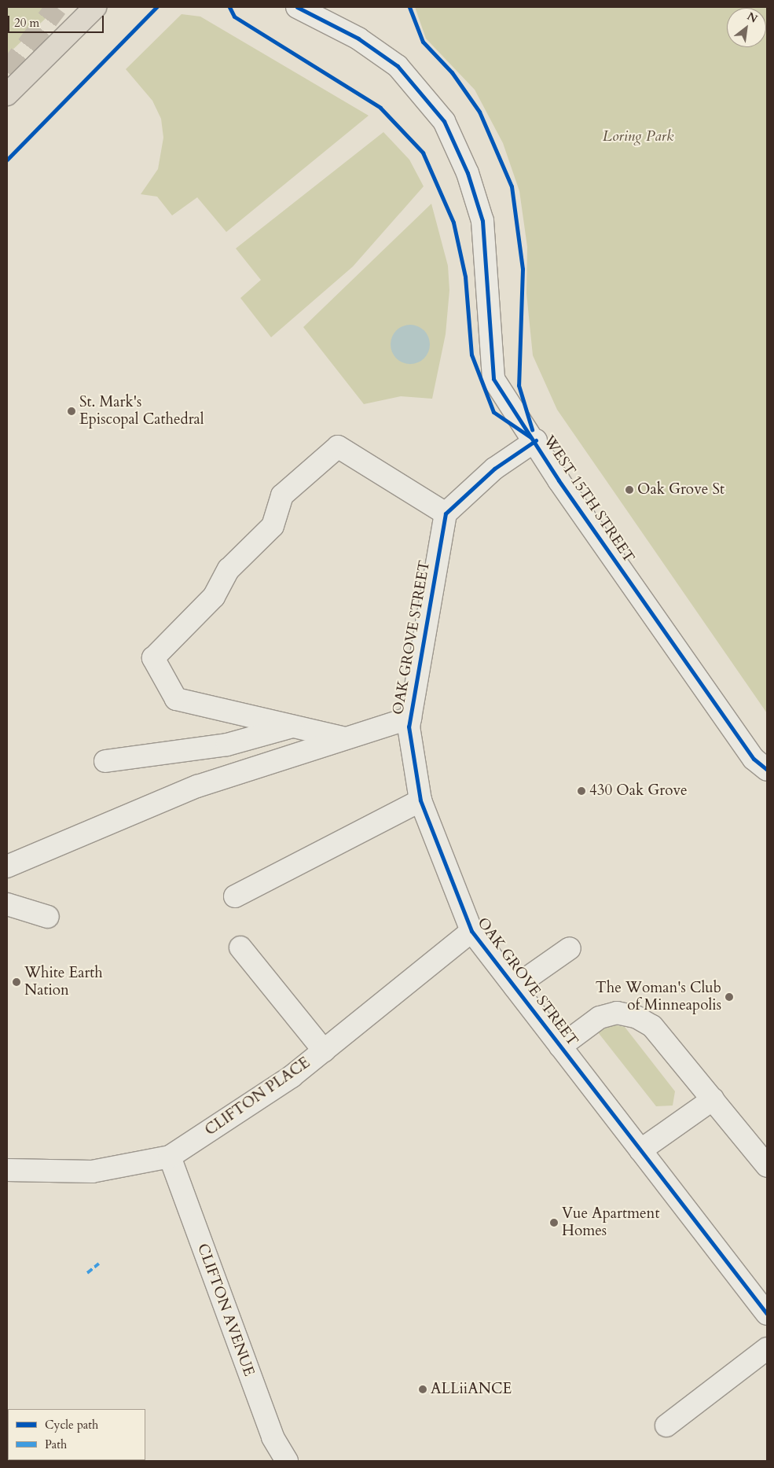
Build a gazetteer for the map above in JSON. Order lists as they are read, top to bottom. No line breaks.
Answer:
{"streets":{"street":["WEST 15TH STREET","OAK GROVE STREET","CLIFTON PLACE","CLIFTON AVENUE"]},"crossings":[["OAK GROVE STREET","CLIFTON PLACE"],["CLIFTON PLACE","CLIFTON AVENUE"]],"parks":["Loring Park"],"places":["St. Mark's Episcopal Cathedral","Oak Grove St","430 Oak Grove","White Earth Nation","The Woman's Club of Minneapolis","Vue Apartment Homes","ALLiiANCE"],"legend":["Cycle path","Path"],"scale_bar":"20 m","north":"top right"}
